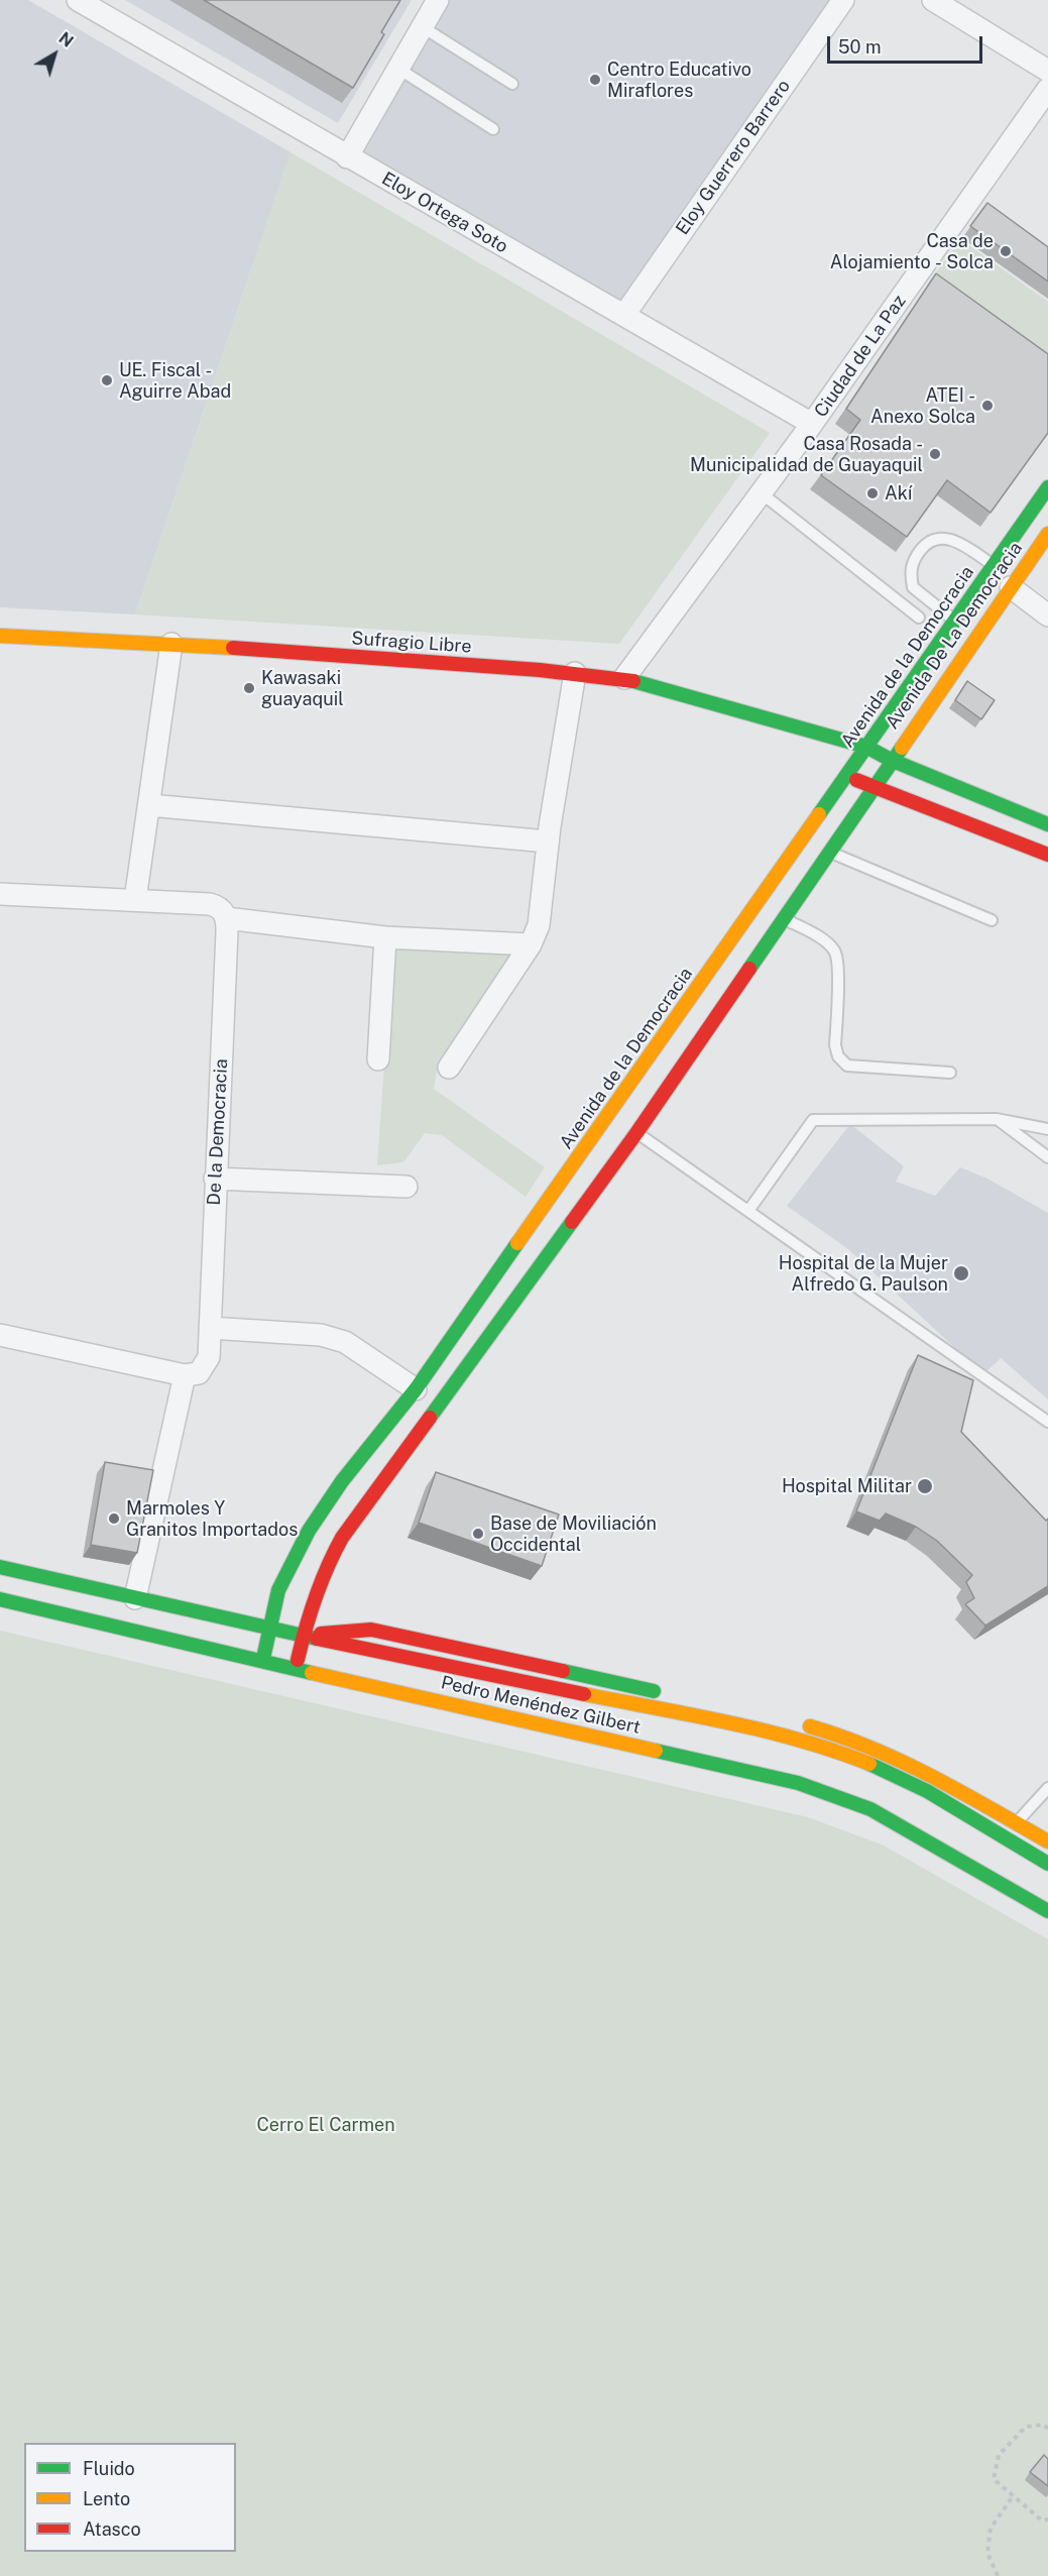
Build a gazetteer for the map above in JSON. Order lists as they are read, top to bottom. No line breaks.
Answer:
{"streets":{"street":["Eloy Guerrero Barrero","Eloy Ortega Soto","Ciudad de La Paz","Avenida De La Democracia","Sufragio Libre","Avenida de la Democracia","De la Democracia","Pedro Menéndez Gilbert"]},"crossings":[["Eloy Guerrero Barrero","Eloy Ortega Soto"],["Eloy Ortega Soto","Ciudad de La Paz"],["Ciudad de La Paz","Sufragio Libre"],["Avenida De La Democracia","Sufragio Libre"],["Sufragio Libre","Avenida de la Democracia"],["Avenida de la Democracia","Pedro Menéndez Gilbert"]],"parks":["Cerro El Carmen"],"places":["Centro Educativo Miraflores","Casa de Alojamiento - Solca","UE. Fiscal - Aguirre Abad","ATEI - Anexo Solca","Casa Rosada - Municipalidad de Guayaquil","Akí","Kawasaki guayaquil","Hospital de la Mujer Alfredo G. Paulson","Hospital Militar","Marmoles Y Granitos Importados","Base de Moviliación Occidental"],"legend":["Fluido","Lento","Atasco"],"scale_bar":"50 m","north":"top right"}
